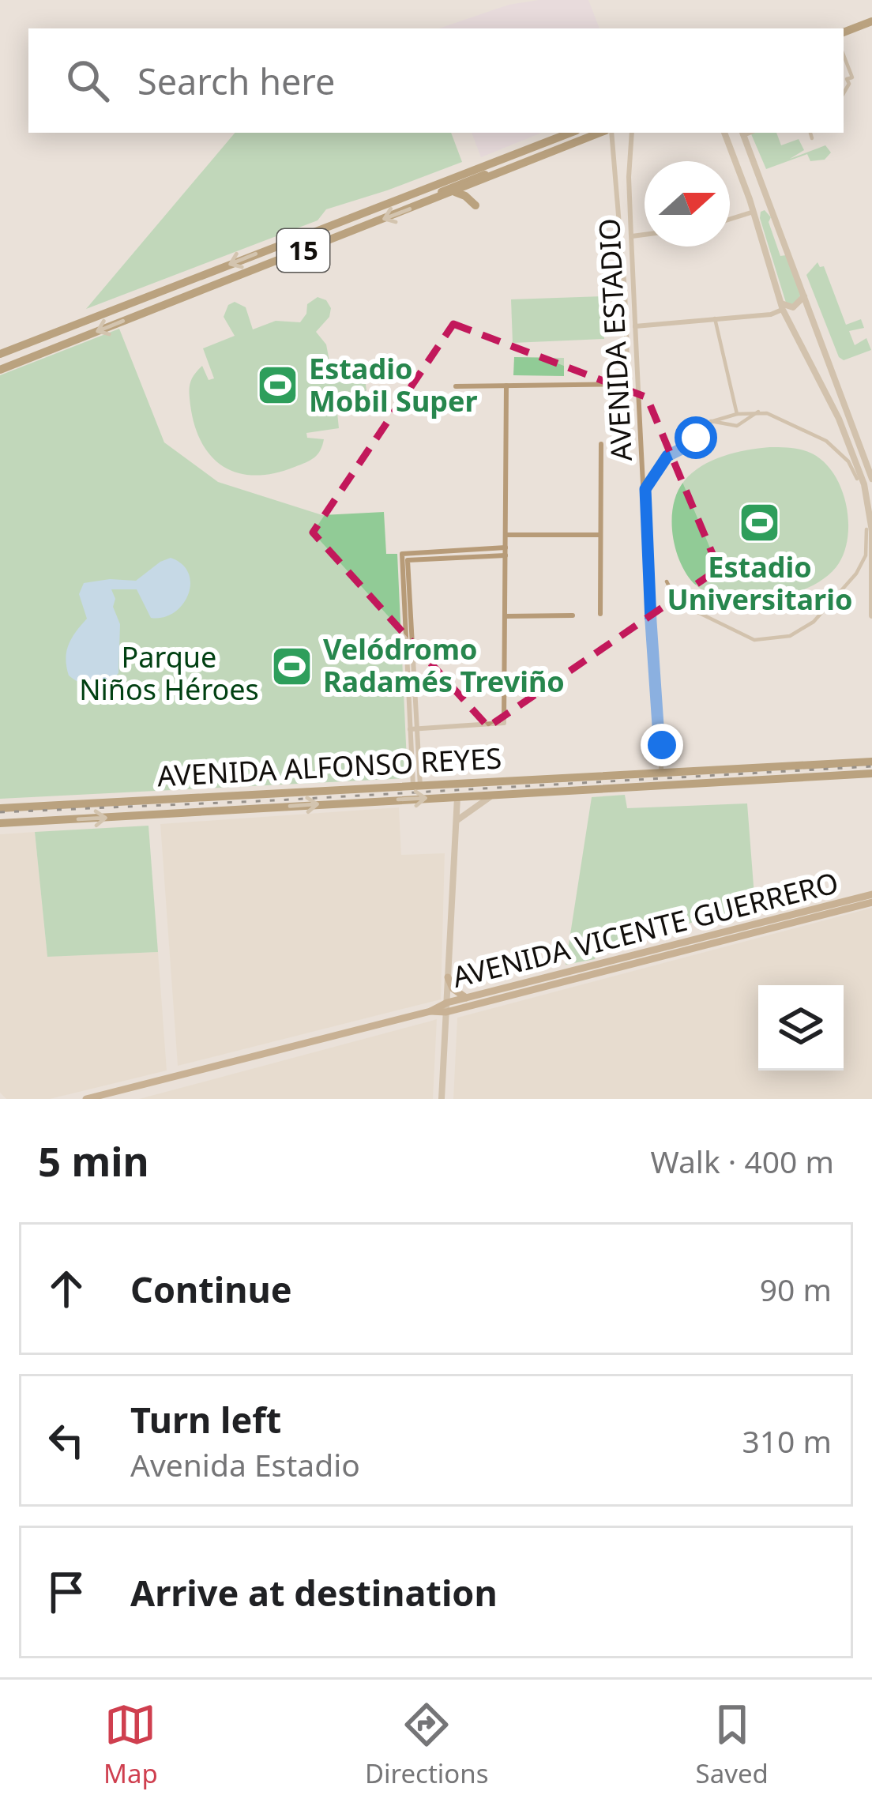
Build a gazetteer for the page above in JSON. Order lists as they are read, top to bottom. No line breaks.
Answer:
{"streets":{"highway":["15","AVENIDA ALFONSO REYES"],"main road":["AVENIDA VICENTE GUERRERO"],"street":["AVENIDA ESTADIO"]},"crossings":[["AVENIDA ESTADIO","AVENIDA ALFONSO REYES"]],"parks":["Parque Niños Héroes"],"places":{"sports":["Estadio Mobil Super","Estadio Universitario","Velódromo Radamés Treviño"]},"north":"right","page":{"search":"Search here","heading":["5 min","Walk · 400 m"],"list":[["Continue","90 m"],["Turn left","Avenida Estadio","310 m"],"Arrive at destination"],"nav":["Map","Directions","Saved"]}}
